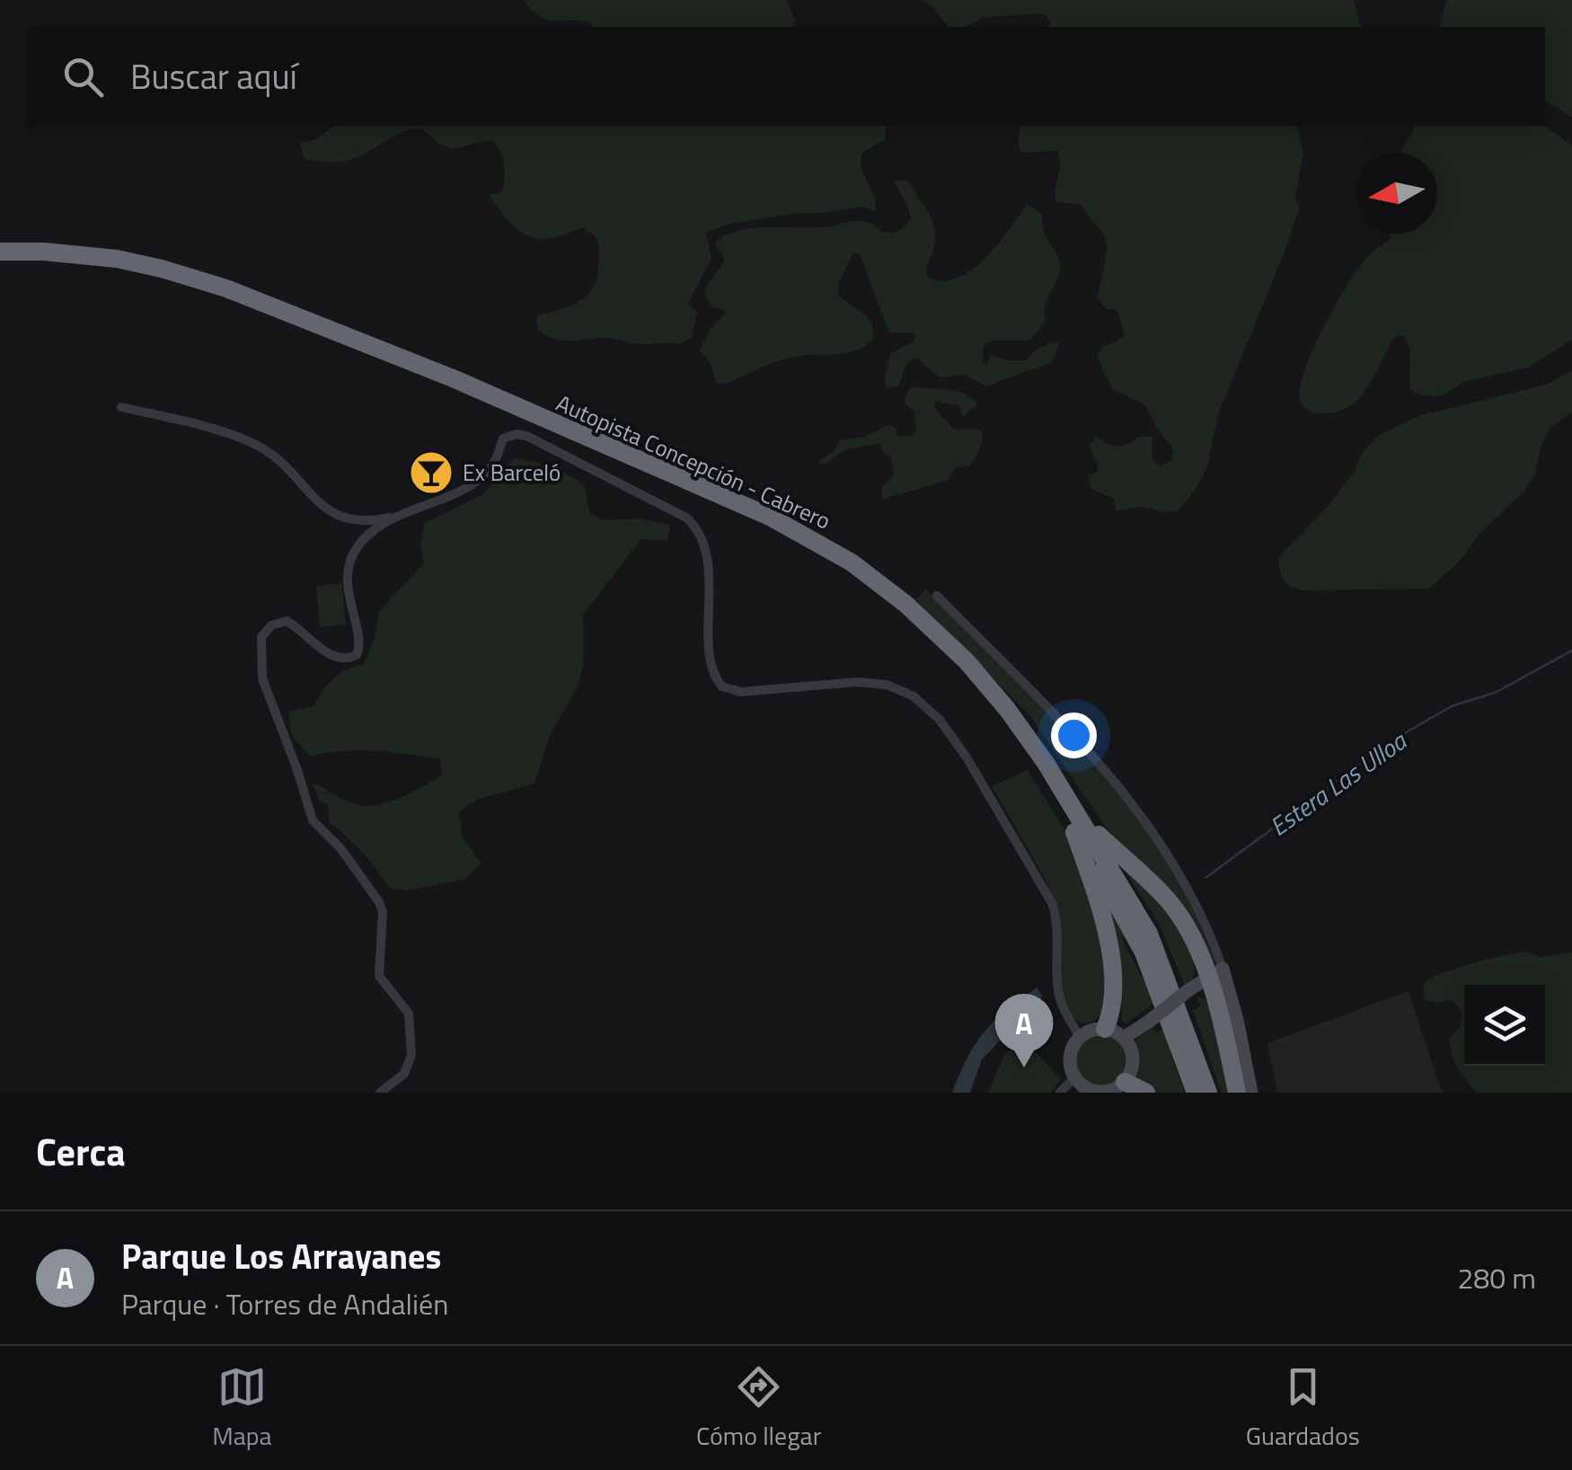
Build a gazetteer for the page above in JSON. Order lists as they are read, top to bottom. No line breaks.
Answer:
{"streets":{"highway":["Autopista Concepción - Cabrero"]},"water":["Estera Las Ulloa"],"places":{"bar":["Ex Barceló"]},"north":"left","page":{"search":"Buscar aquí","pins":"A","heading":"Cerca","list":[{"mark":"A","name":"Parque Los Arrayanes","note":"Parque · Torres de Andalién","value":"280 m"}],"nav":["Mapa","Cómo llegar","Guardados"]}}
